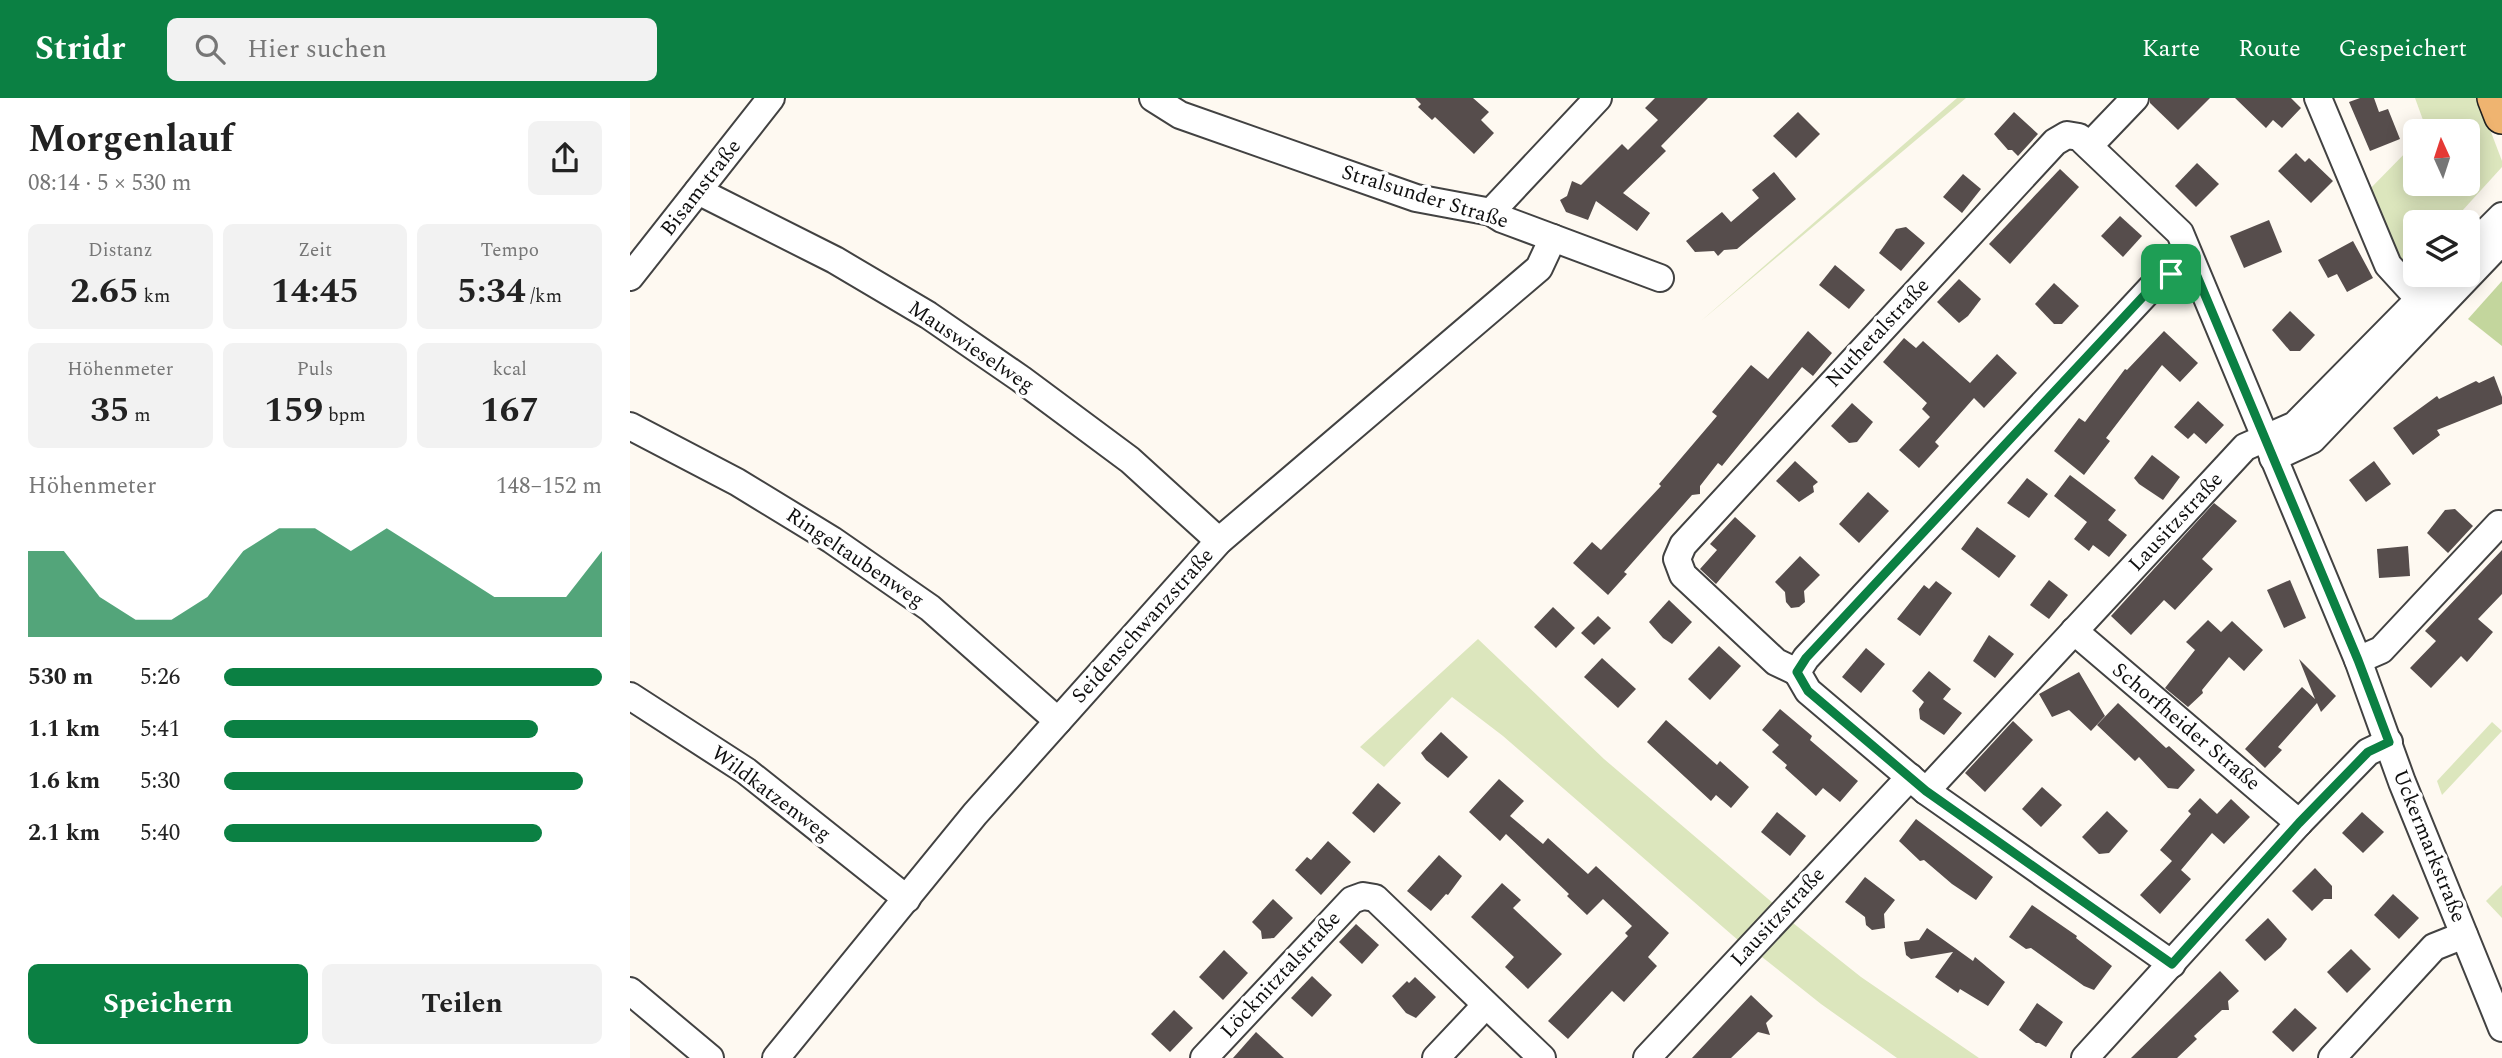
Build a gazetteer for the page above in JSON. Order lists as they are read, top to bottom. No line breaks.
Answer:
{"streets":{"street":["Bisamstraße","Stralsunder Straße","Nuthetalstraße","Mauswieselweg","Lausitzstraße","Ringeltaubenweg","Seidenschwanzstraße","Schorfheider Straße","Wildkatzenweg","Uckermarkstraße","Löcknitztalstraße"]},"crossings":[["Bisamstraße","Mauswieselweg"],["Stralsunder Straße","Seidenschwanzstraße"],["Mauswieselweg","Seidenschwanzstraße"],["Lausitzstraße","Schorfheider Straße"],["Lausitzstraße","Uckermarkstraße"],["Ringeltaubenweg","Seidenschwanzstraße"],["Seidenschwanzstraße","Wildkatzenweg"]],"north":"top","page":{"header":"Stridr","search":"Hier suchen","nav":["Karte","Route","Gespeichert"],"heading":["Morgenlauf","08:14 · 5 × 530 m"],"stats":[["Distanz","2.65 km"],["Zeit","14:45"],["Tempo","5:34 /km"],["Höhenmeter","35 m"],["Puls","159 bpm"],["kcal","167"]],"chart":["Höhenmeter","148–152 m"],"list":[{"name":"530 m","note":"5:26"},{"name":"1.1 km","note":"5:41"},{"name":"1.6 km","note":"5:30"},{"name":"2.1 km","note":"5:40"}],"buttons":["Speichern","Teilen"]}}
